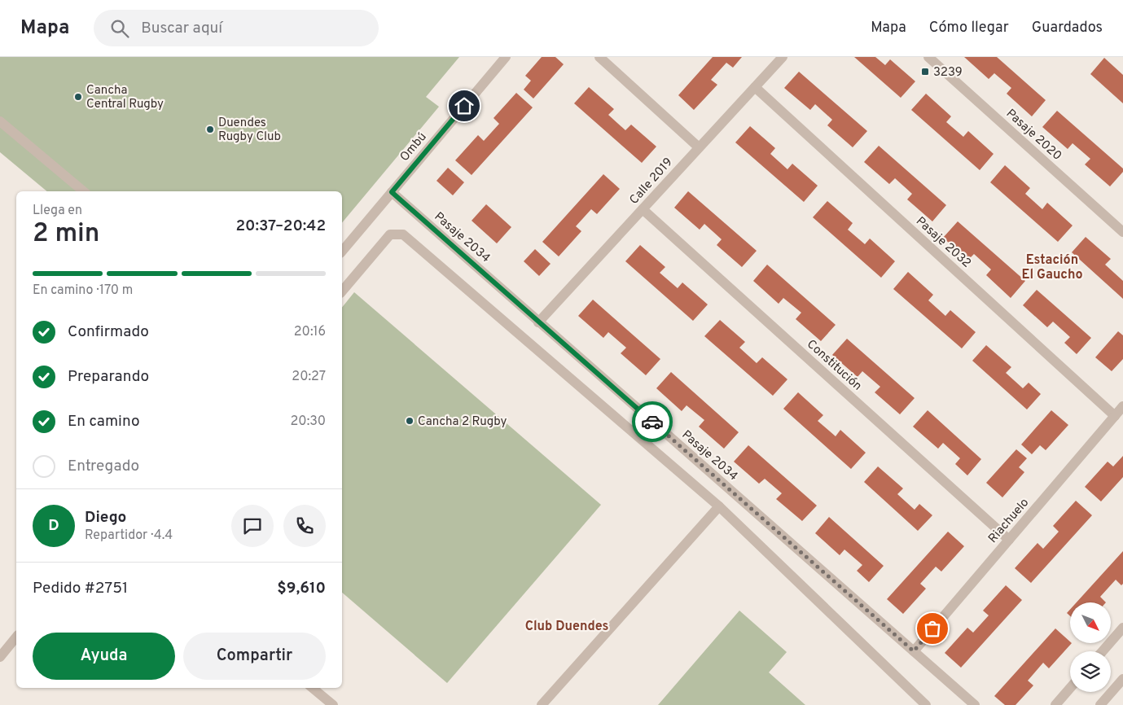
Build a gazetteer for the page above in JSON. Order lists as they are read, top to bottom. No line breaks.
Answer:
{"streets":{"street":["Pasaje 2020","Ombú","Calle 2019","Pasaje 2034","Pasaje 2032","Constitución","Riachuelo"]},"crossings":[["Ombú","Pasaje 2034"],["Calle 2019","Pasaje 2034"],["Calle 2019","Pasaje 2032"],["Calle 2019","Constitución"],["Pasaje 2034","Riachuelo"],["Pasaje 2032","Riachuelo"],["Constitución","Riachuelo"]],"districts":["Estación El Gaucho","Club Duendes"],"places":{"transit":["3239"],"other":["Cancha Central Rugby","Duendes Rugby Club","Cancha 2 Rugby"]},"north":"bottom right","page":{"header":"Mapa","search":"Buscar aquí","nav":["Mapa","Cómo llegar","Guardados"],"heading":["2 min","Llega en","20:37–20:42"],"panel":["Diego","Repartidor · 4.4","Pedido #2751","$9,610"],"bar":"En camino · 170 m","list":[["Confirmado","20:16"],["Preparando","20:27"],["En camino","20:30"],"Entregado"],"round":"D","buttons":["Ayuda","Compartir"]}}
